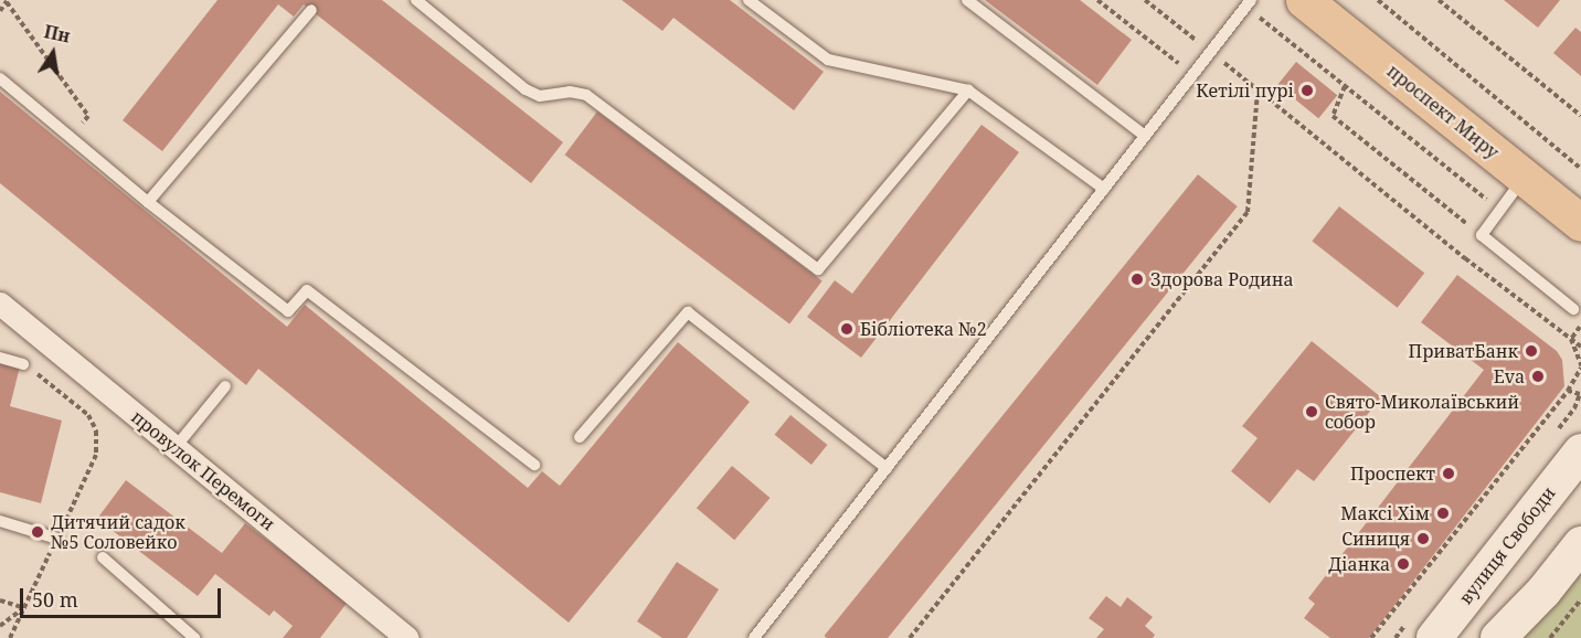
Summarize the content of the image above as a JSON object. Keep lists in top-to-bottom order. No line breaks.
{"streets":{"main road":["проспект Миру","вулиця Свободи"],"street":["провулок Перемоги"]},"places":["Кетілі пурі","Здорова Родина","Бібліотека №2","ПриватБанк","Eva","Свято-Миколаївський собор","Проспект","Максі Хім","Дитячий садок №5 Соловейко","Синиця","Діанка"],"scale_bar":"50 m","north":"top"}
